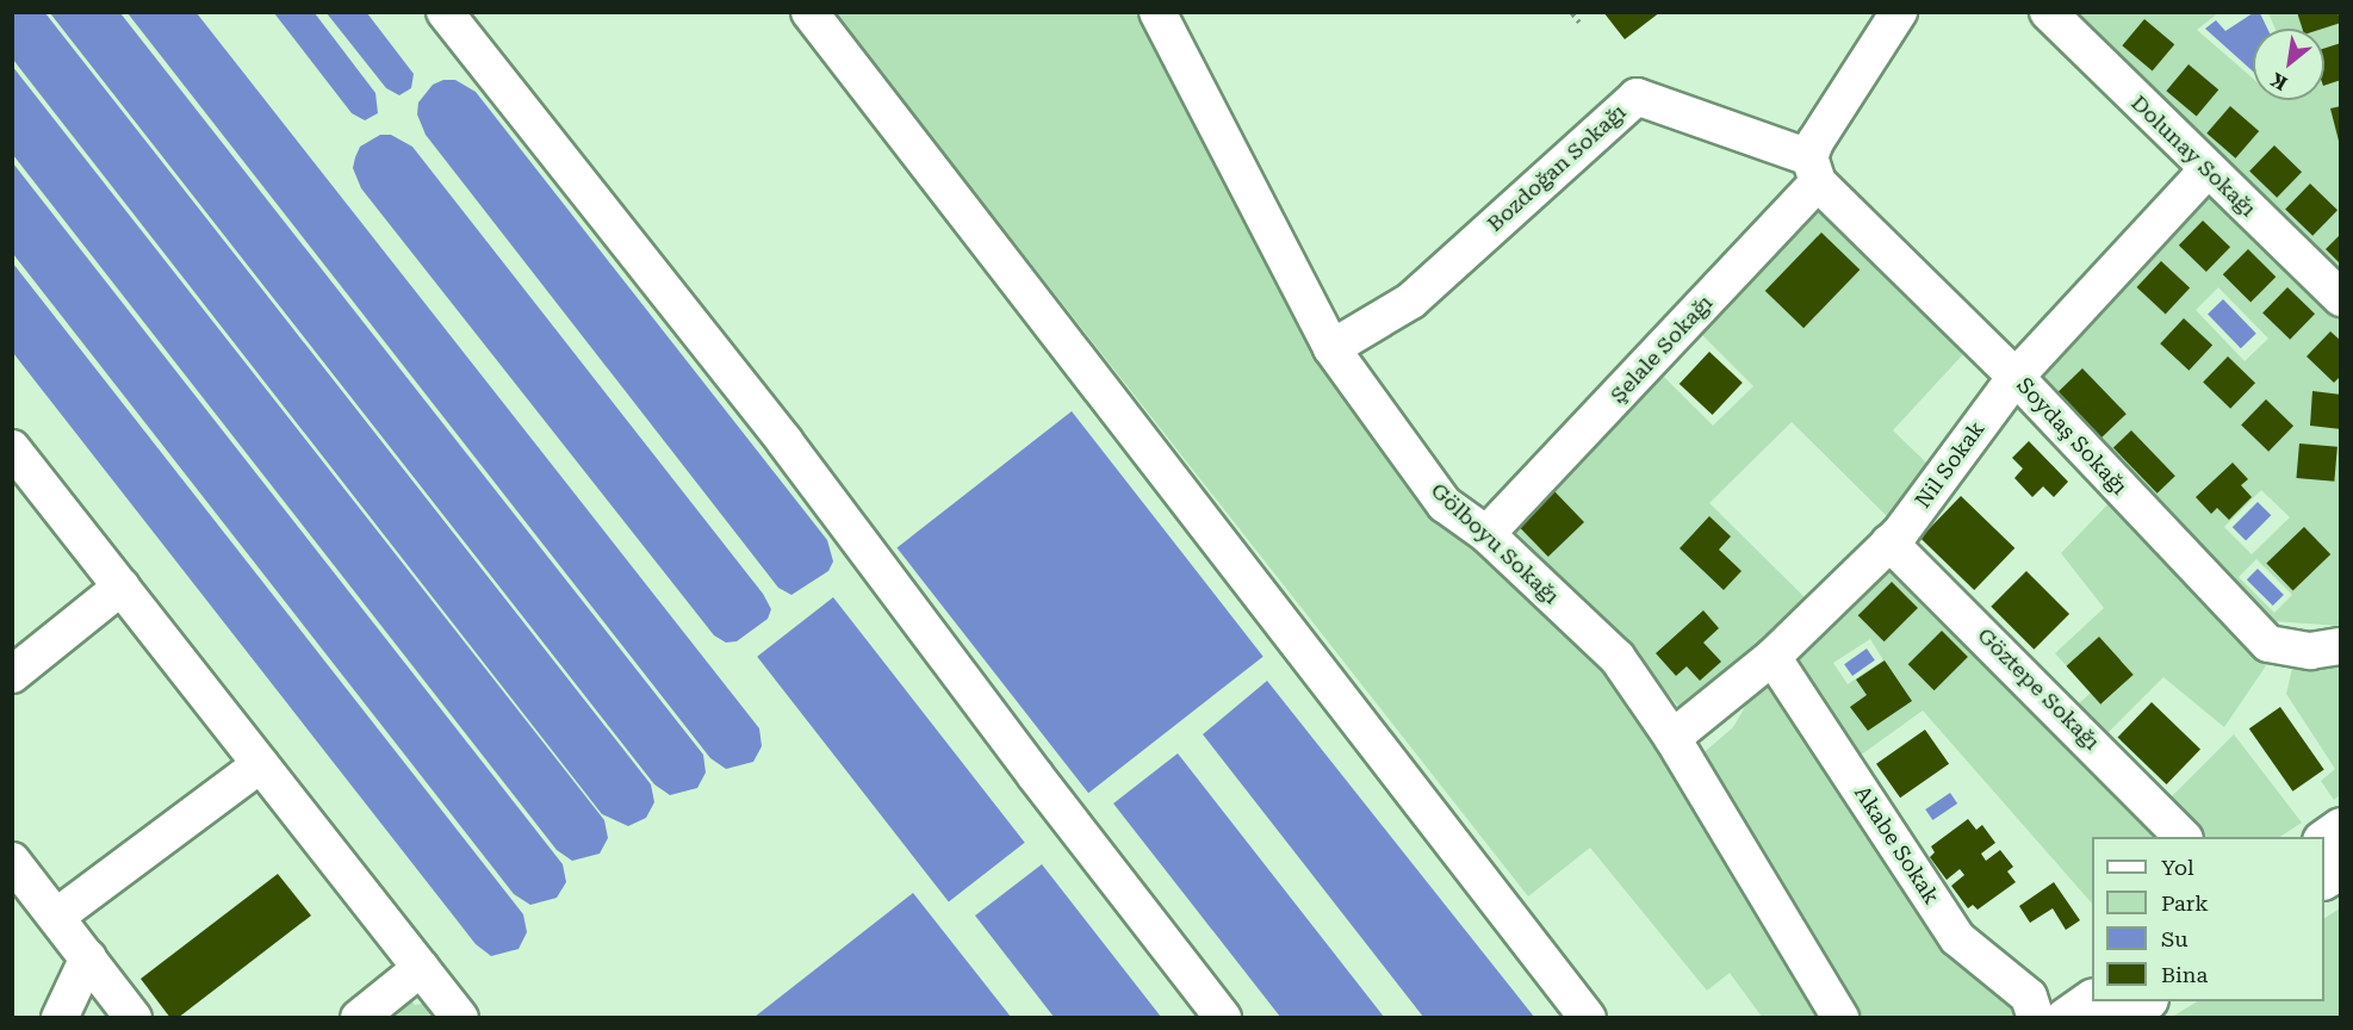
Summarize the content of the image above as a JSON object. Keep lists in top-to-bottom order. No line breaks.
{"streets":{"street":["Dolunay Sokağı","Bozdoğan Sokağı","Şelale Sokağı","Soydaş Sokağı","Nil Sokak","Gölboyu Sokağı","Göztepe Sokağı","Akabe Sokak"]},"crossings":[["Dolunay Sokağı","Nil Sokak"],["Bozdoğan Sokağı","Şelale Sokağı"],["Bozdoğan Sokağı","Soydaş Sokağı"],["Bozdoğan Sokağı","Gölboyu Sokağı"],["Şelale Sokağı","Soydaş Sokağı"],["Şelale Sokağı","Gölboyu Sokağı"],["Soydaş Sokağı","Nil Sokak"],["Nil Sokak","Gölboyu Sokağı"],["Nil Sokak","Göztepe Sokağı"],["Nil Sokak","Akabe Sokak"]],"legend":["Yol","Park","Su","Bina"],"north":"bottom left"}
